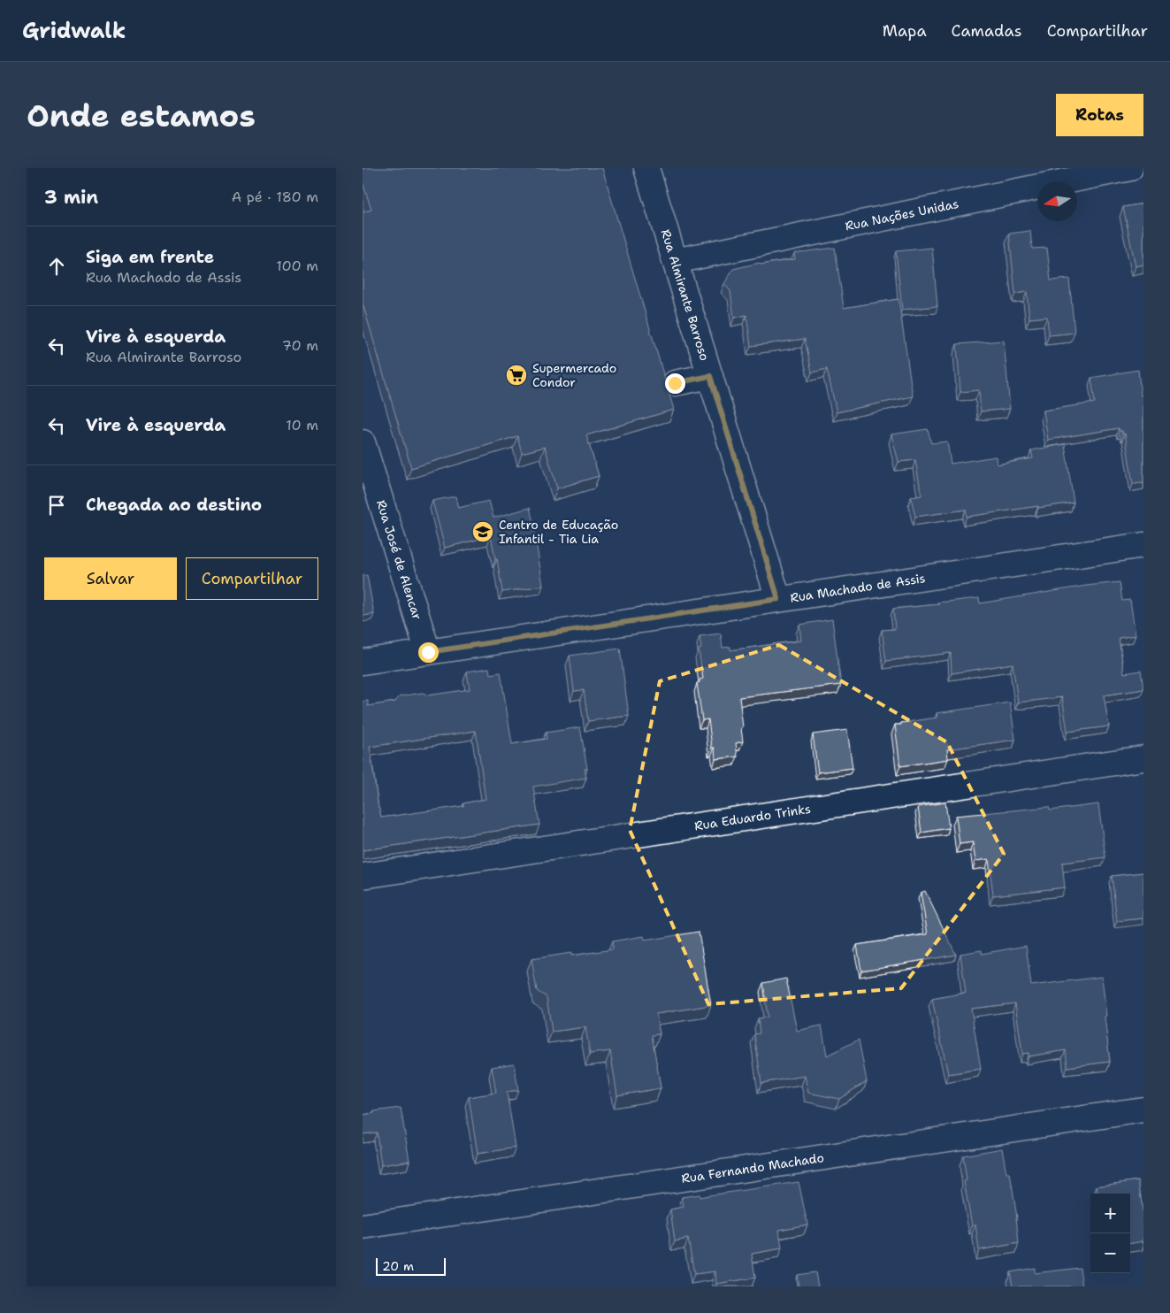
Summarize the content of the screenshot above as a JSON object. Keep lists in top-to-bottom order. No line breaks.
{"streets":{"street":["Rua Nações Unidas","Rua Almirante Barroso","Rua José de Alencar","Rua Machado de Assis","Rua Eduardo Trinks","Rua Fernando Machado"]},"crossings":[["Rua Nações Unidas","Rua Almirante Barroso"],["Rua Almirante Barroso","Rua Machado de Assis"],["Rua José de Alencar","Rua Machado de Assis"]],"places":{"supermarket":["Supermercado Condor"],"school or university":["Centro de Educação Infantil - Tia Lia"]},"scale_bar":"20 m","north":"left","page":{"header":"Gridwalk","nav":["Mapa","Camadas","Compartilhar"],"buttons":["Rotas",["Salvar","Compartilhar"]],"title":"Onde estamos","heading":["3 min","A pé · 180 m"],"list":[["Siga em frente","Rua Machado de Assis","100 m"],["Vire à esquerda","Rua Almirante Barroso","70 m"],["Vire à esquerda","10 m"],"Chegada ao destino"],"map_buttons":["+","−"],"scale":"20 m"}}
